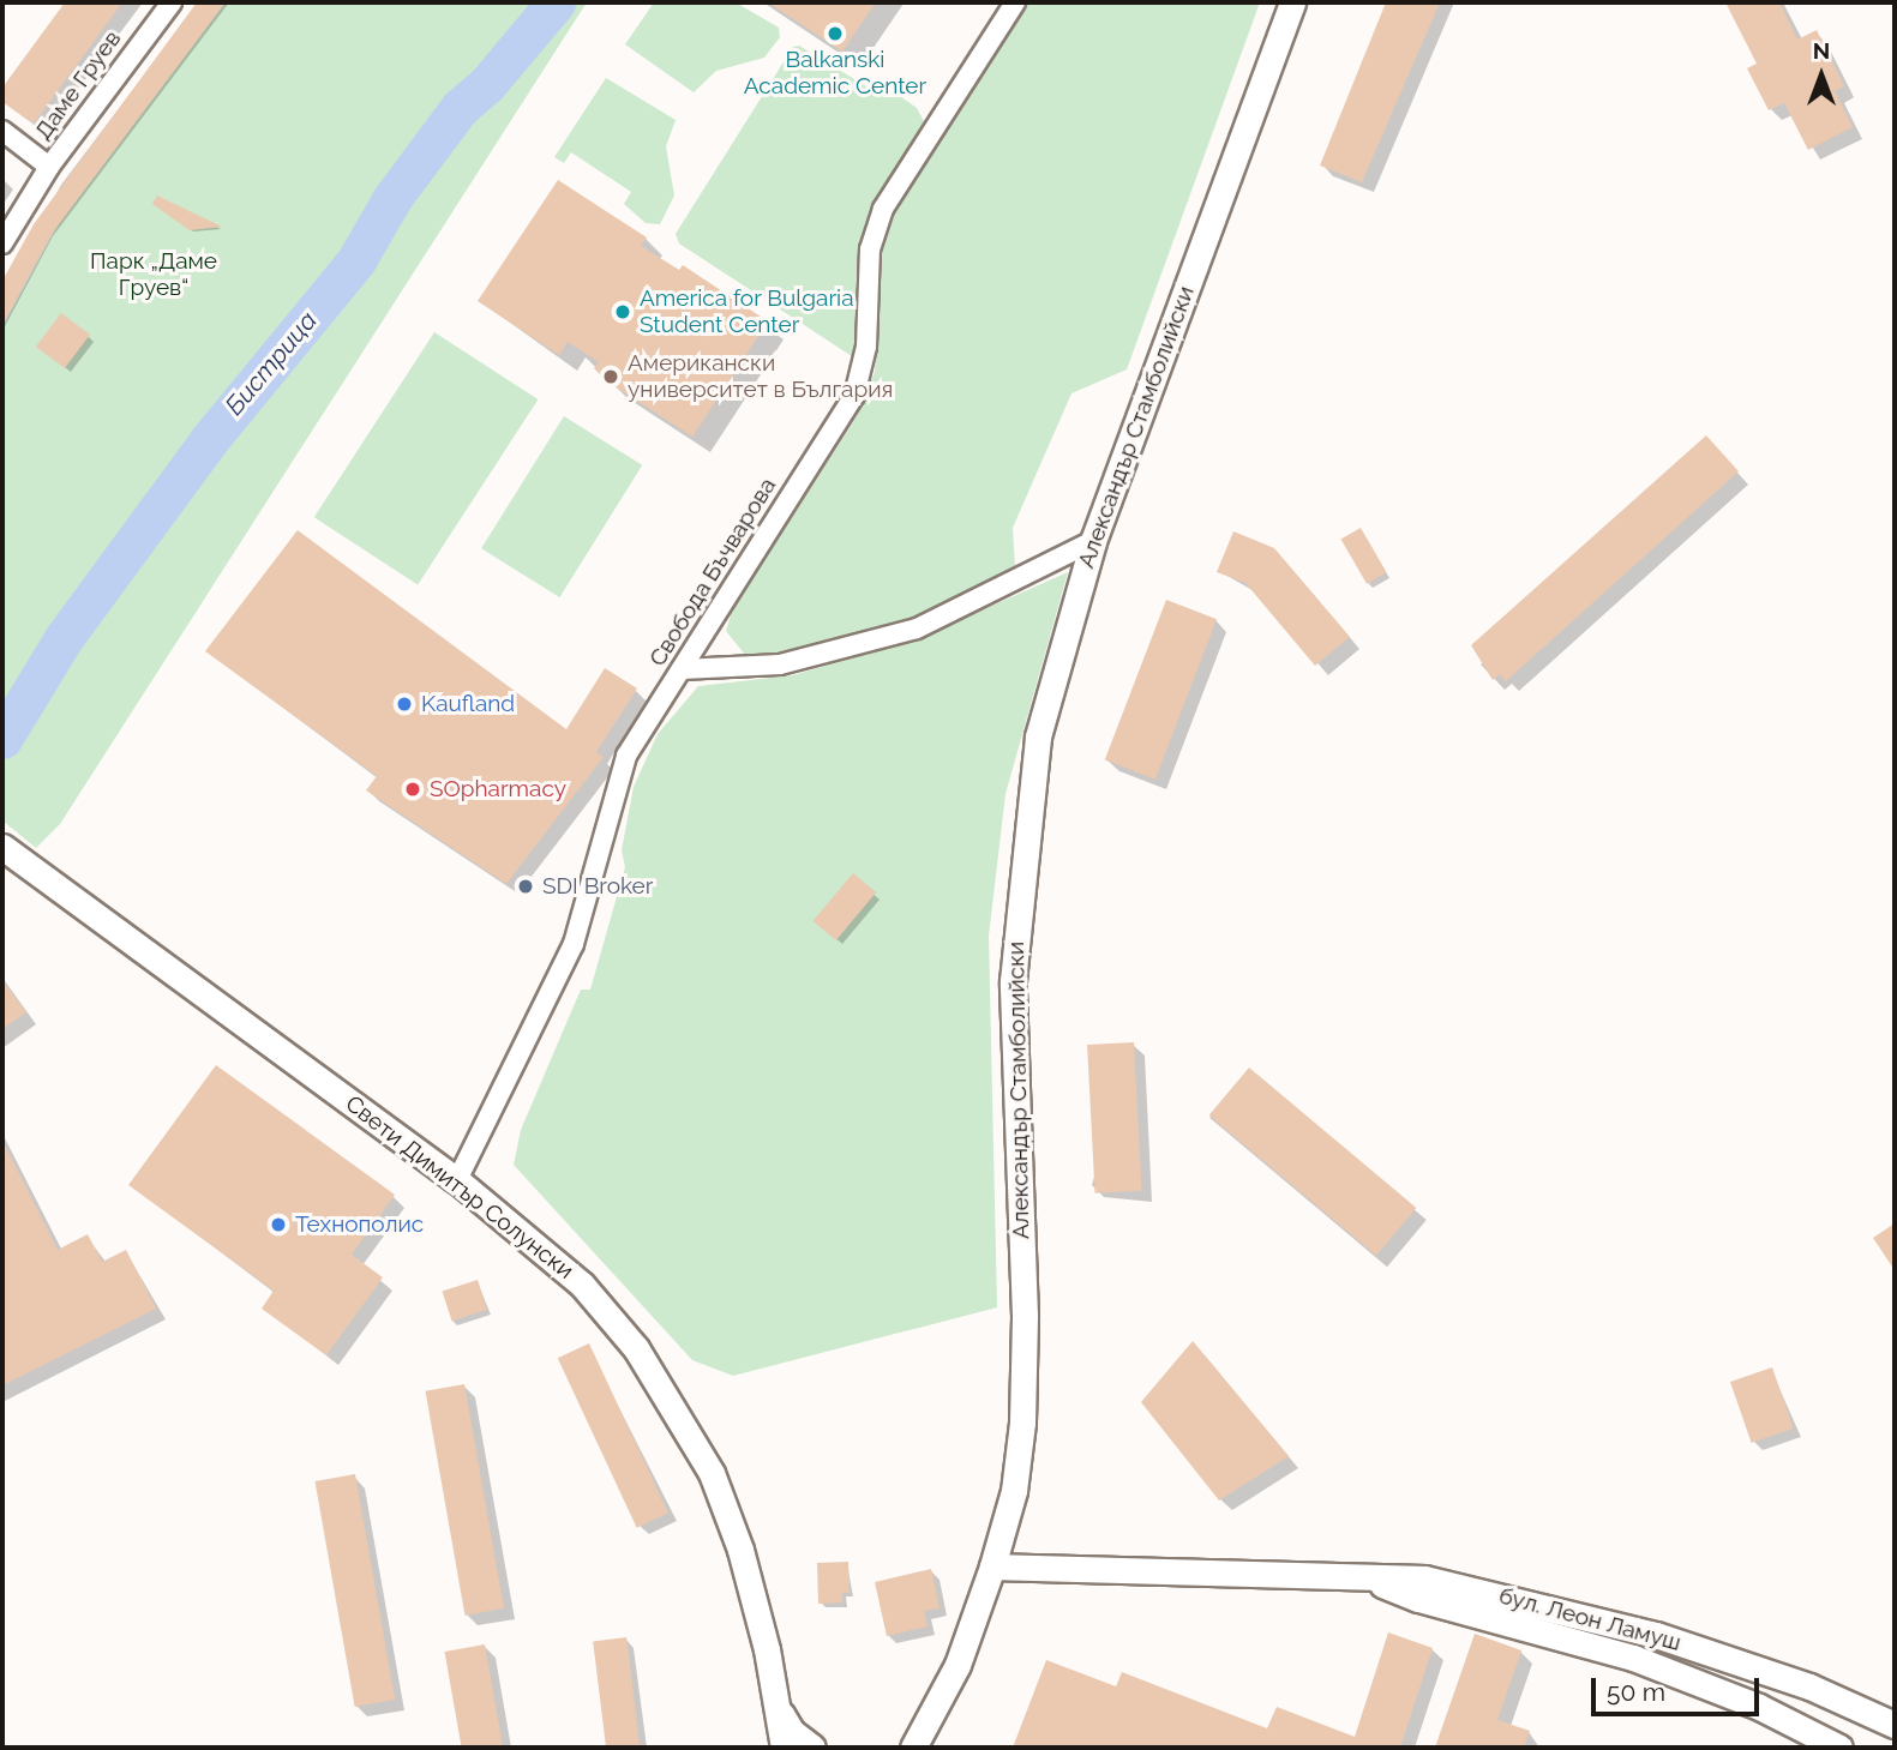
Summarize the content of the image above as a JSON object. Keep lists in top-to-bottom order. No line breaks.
{"streets":{"street":["Даме Груев","Александър Стамболийски","Свобода Бъчварова","Свети Димитър Солунски","бул. Леон Ламуш"]},"crossings":[["Александър Стамболийски","бул. Леон Ламуш"],["Свобода Бъчварова","Свети Димитър Солунски"]],"water":["Бистрица"],"parks":["Парк „Даме Груев“"],"places":["Balkanski Academic Center","America for Bulgaria Student Center","Американски университет в България","Kaufland","SOpharmacy","SDI Broker","Технополис"],"scale_bar":"50 m","north":"top"}
